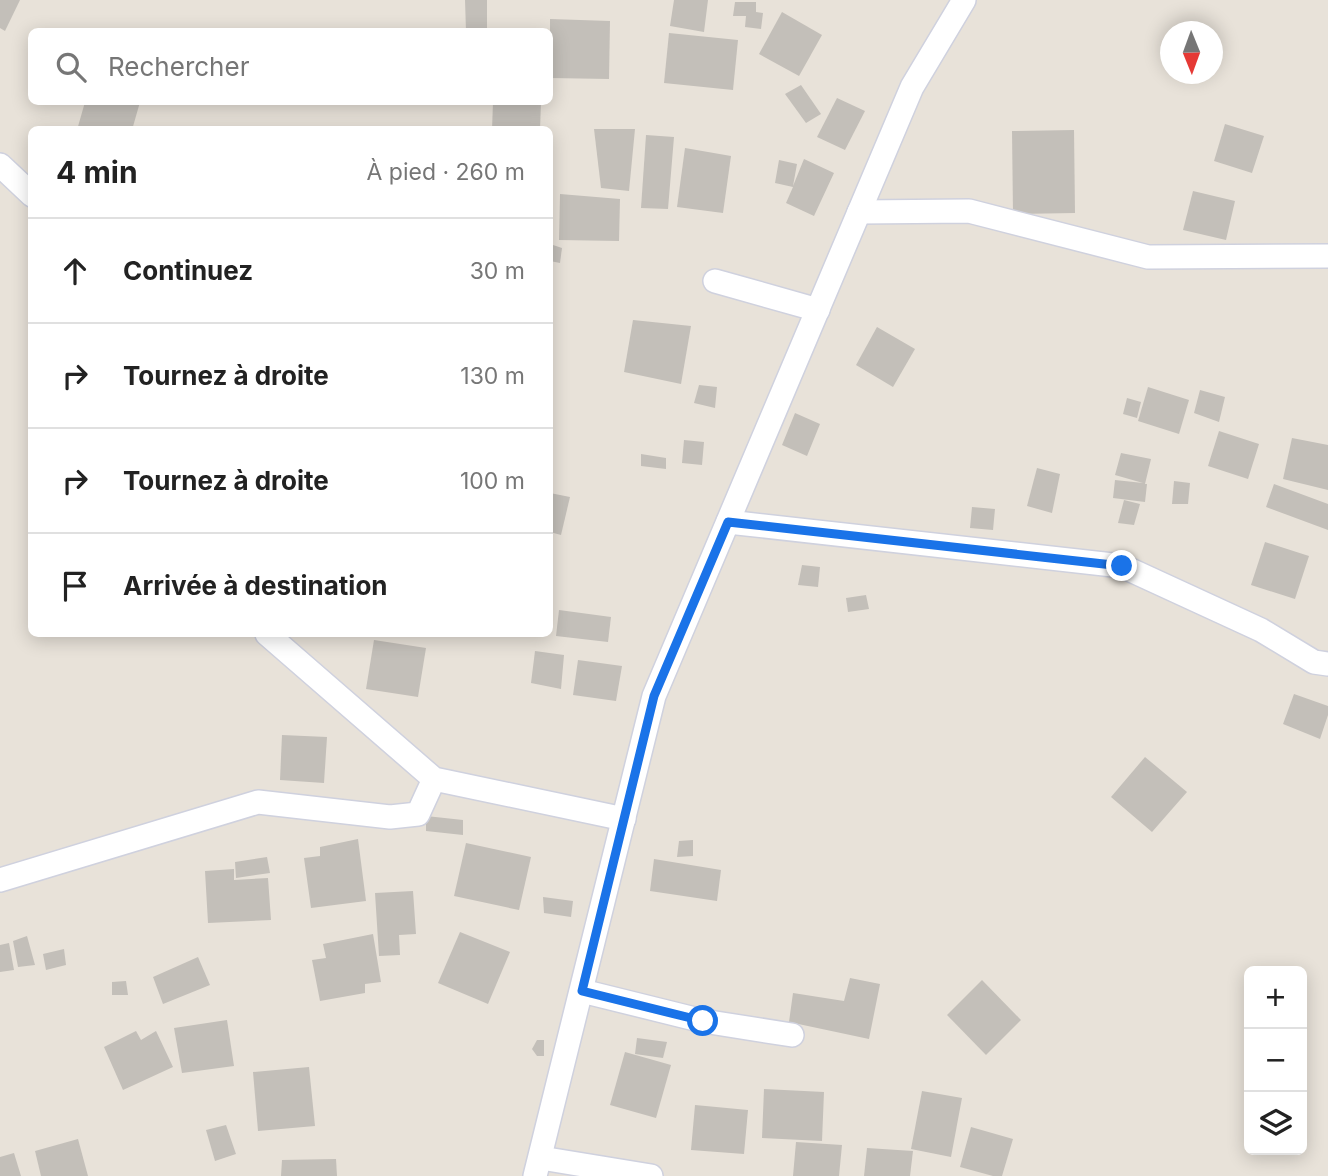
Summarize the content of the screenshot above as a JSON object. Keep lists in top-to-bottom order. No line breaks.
{"north":"bottom","page":{"search":"Rechercher","heading":["4 min","À pied · 260 m"],"list":[["Continuez","30 m"],["Tournez à droite","130 m"],["Tournez à droite","100 m"],"Arrivée à destination"],"map_buttons":["+","−"]}}
